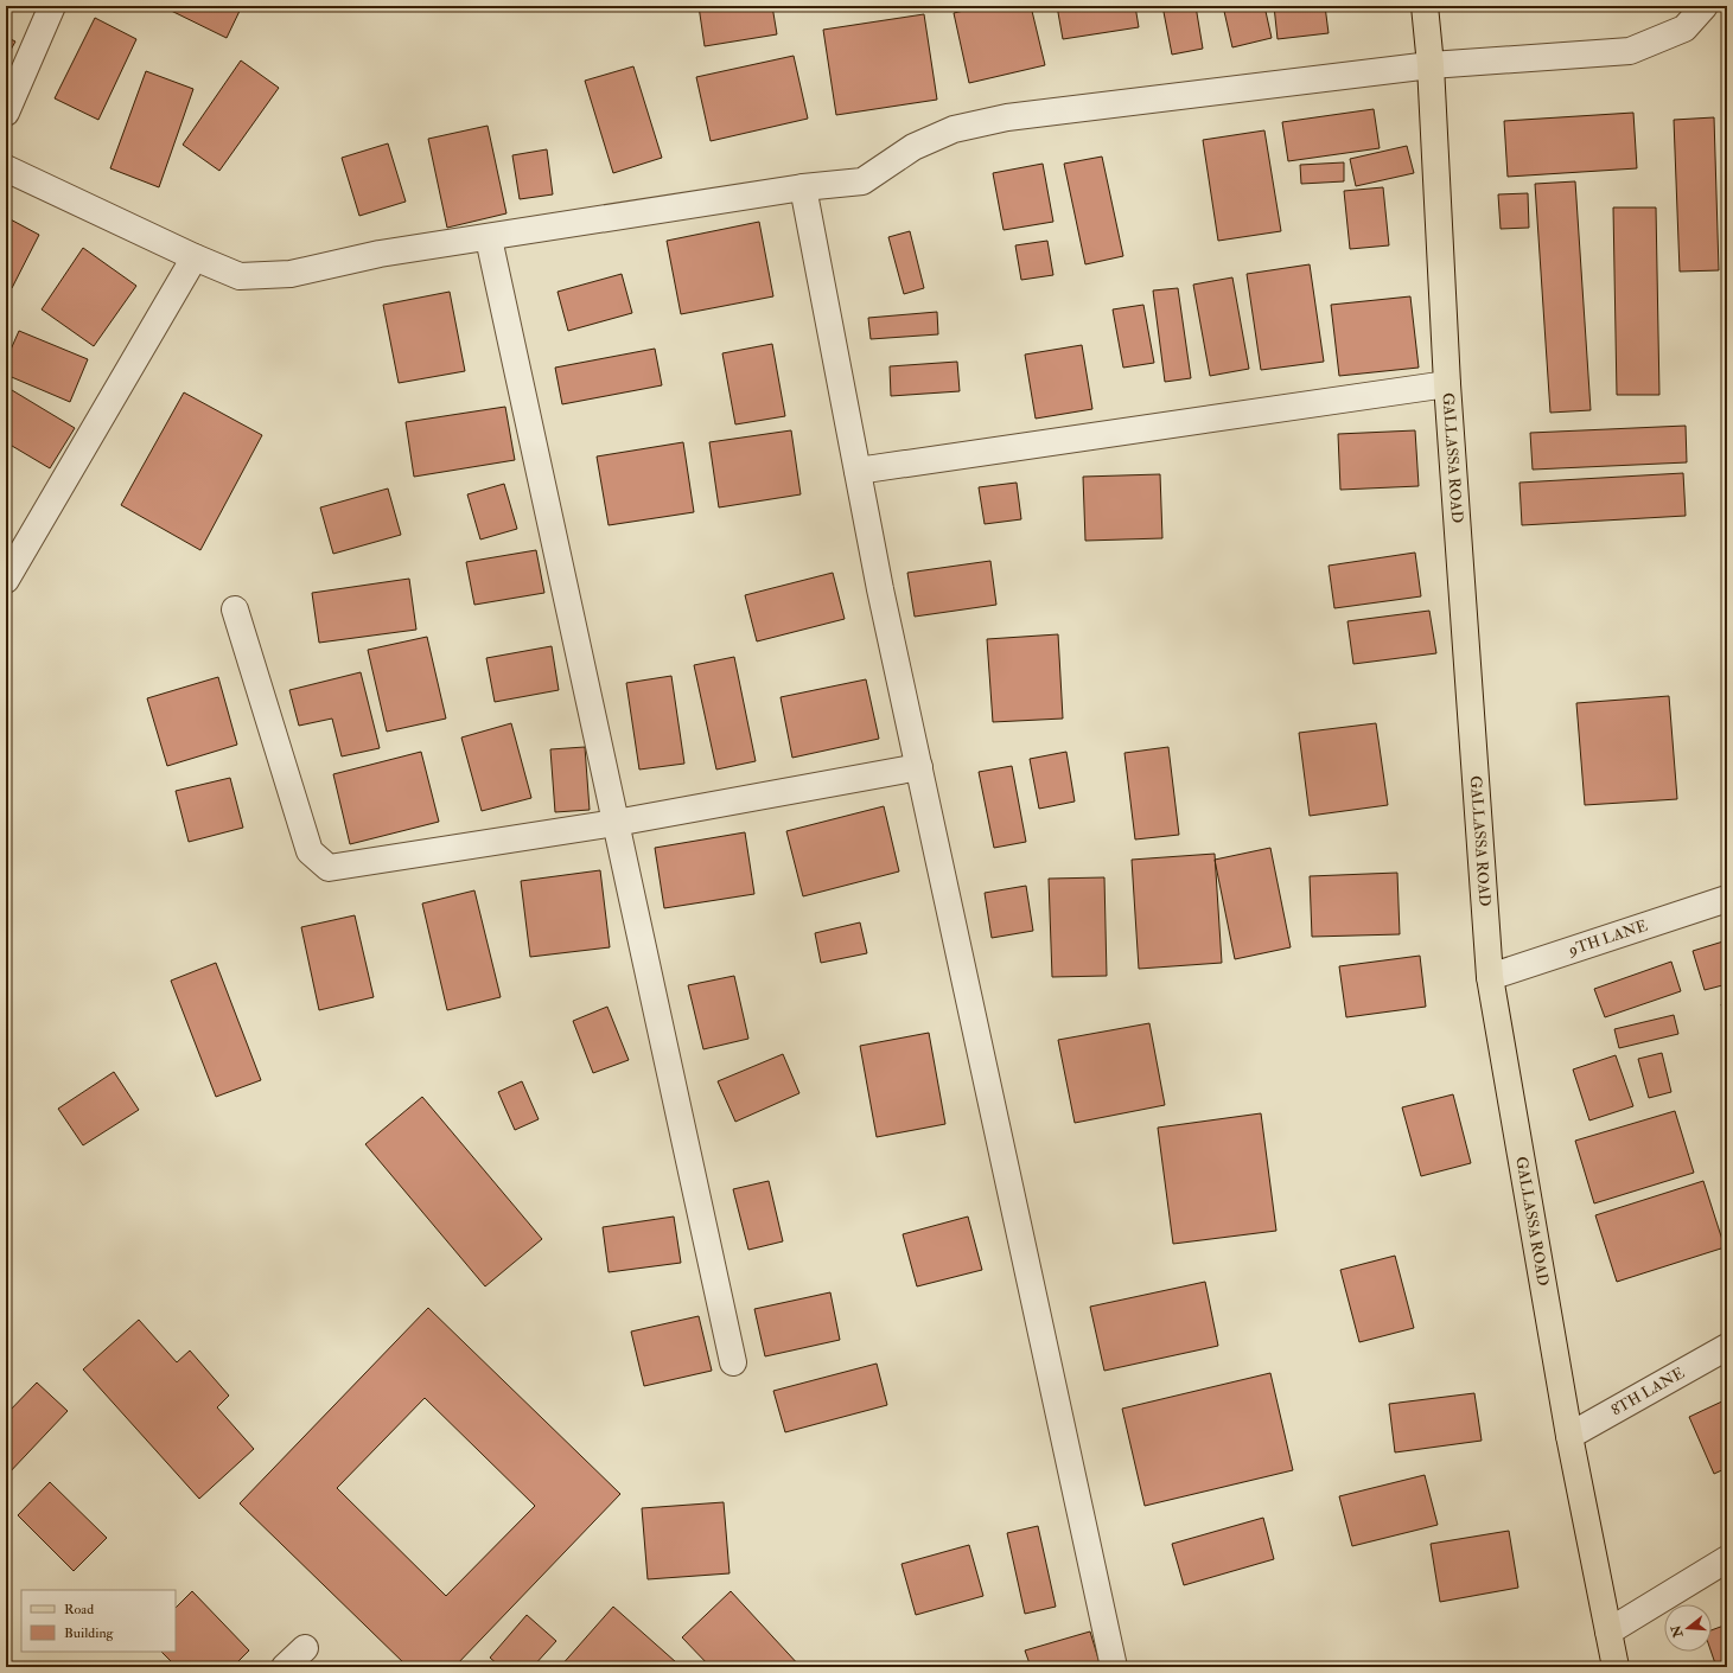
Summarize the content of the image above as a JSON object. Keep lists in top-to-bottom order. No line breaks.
{"streets":{"main road":["GALLASSA ROAD"],"street":["9TH LANE","8TH LANE"]},"crossings":[["GALLASSA ROAD","9TH LANE"],["GALLASSA ROAD","8TH LANE"]],"legend":["Road","Building"],"north":"left"}
